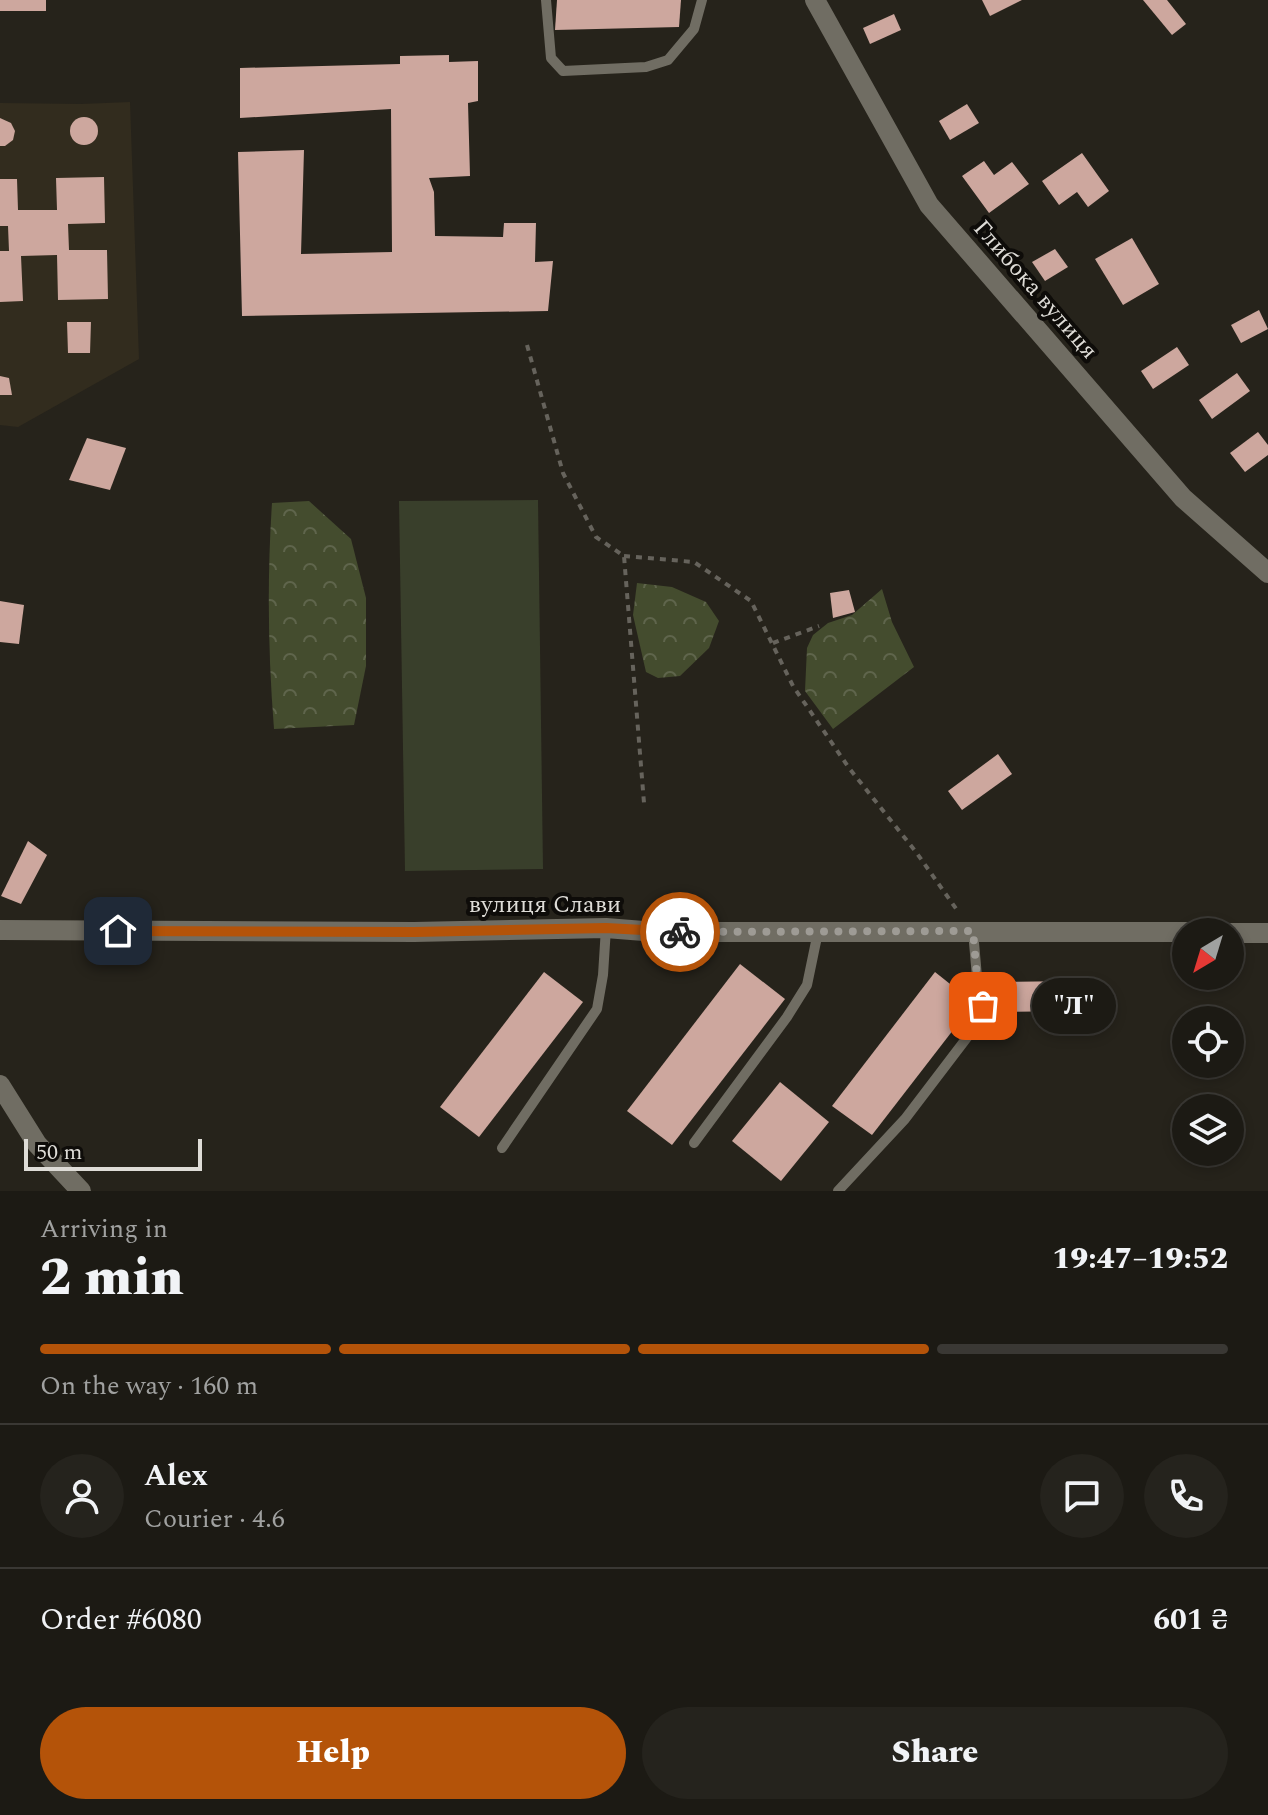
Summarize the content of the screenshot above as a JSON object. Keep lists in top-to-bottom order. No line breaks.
{"streets":{"street":["Глибока вулиця","вулиця Слави"]},"places":["\"Л\""],"scale_bar":"50 m","north":"bottom left","page":{"bubble":"\"Л\"","scale":"50 m","heading":["2 min","Arriving in","19:47–19:52"],"panel":["Alex","Courier · 4.6","Order #6080","601 ₴"],"bar":"On the way · 160 m","buttons":["Help","Share"]}}
